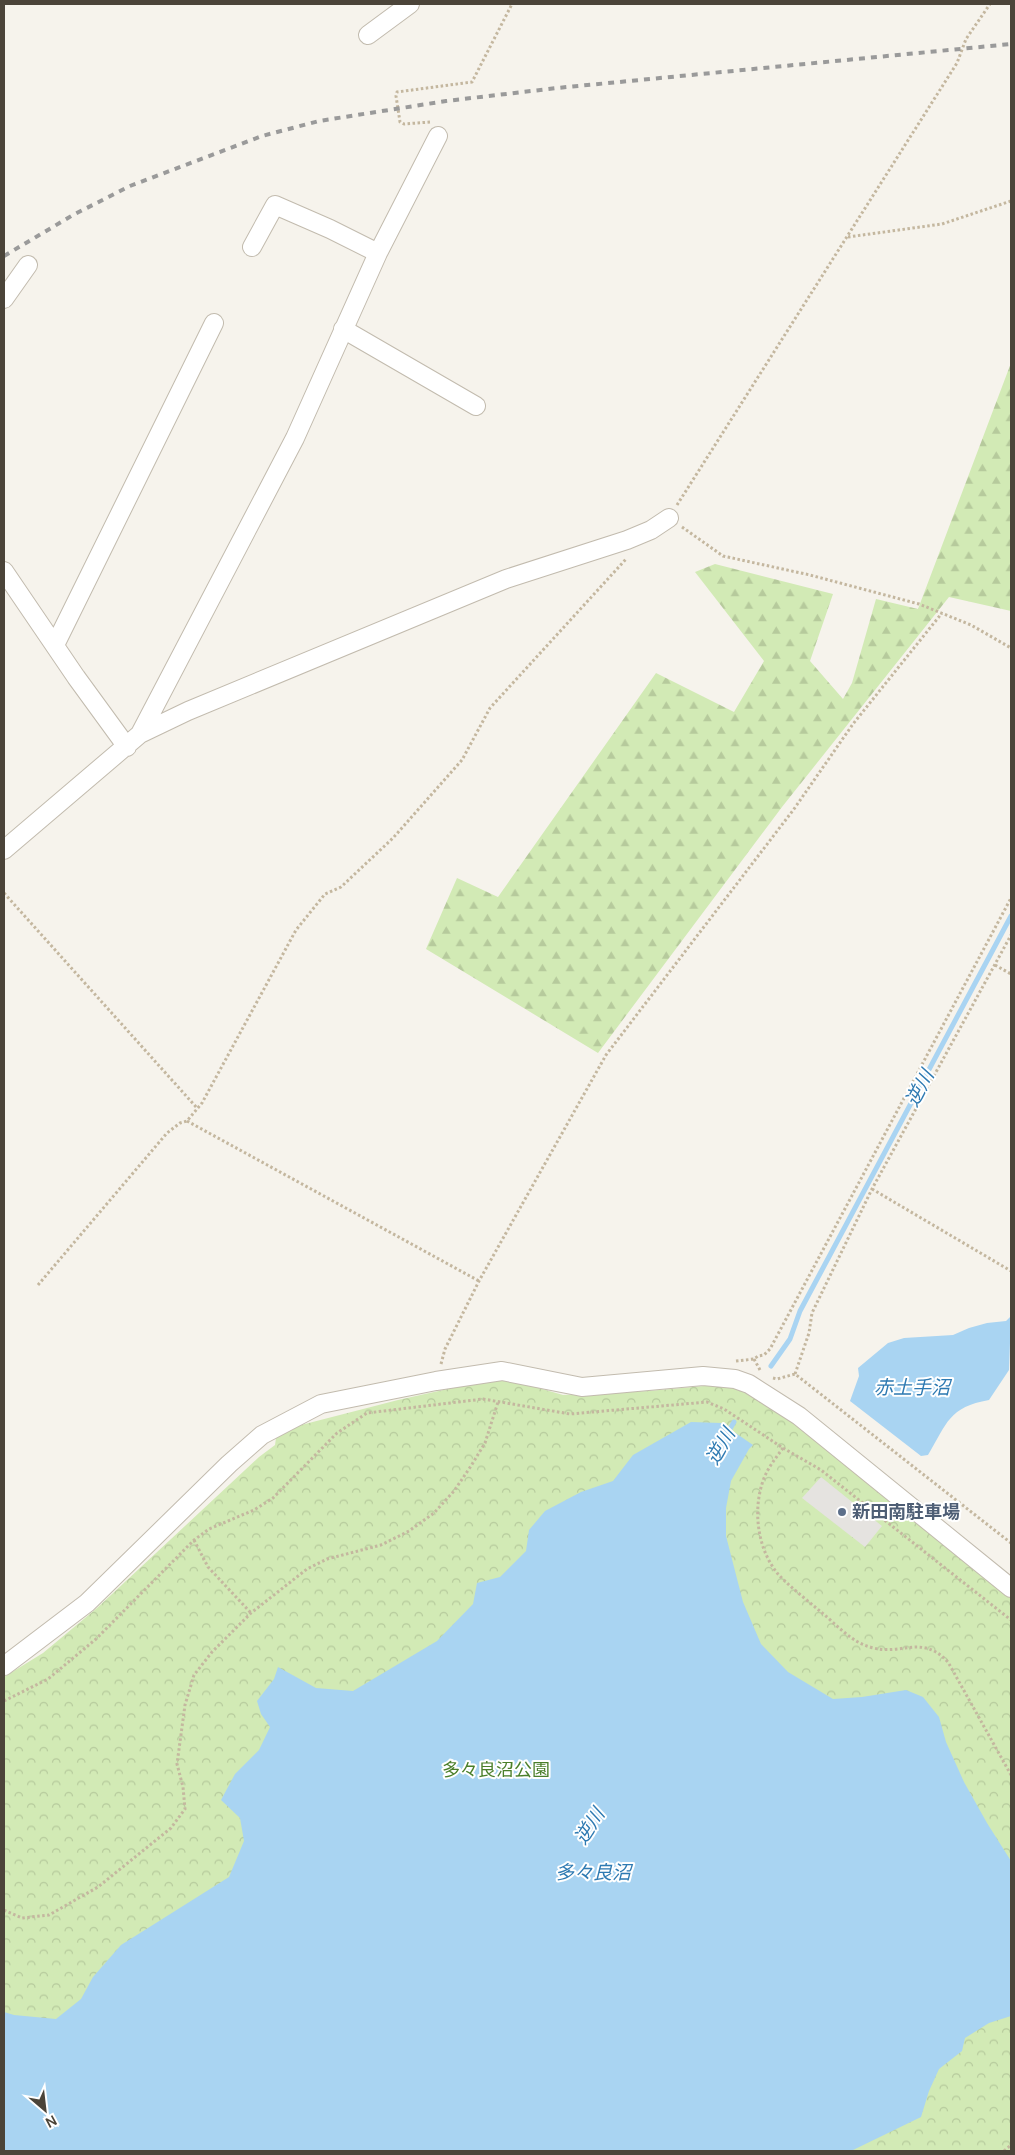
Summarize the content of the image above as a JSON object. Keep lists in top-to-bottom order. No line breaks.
{"water":["逆川","赤土手沼","多々良沼"],"parks":["多々良沼公園"],"places":["新田南駐車場"],"north":"bottom right"}
